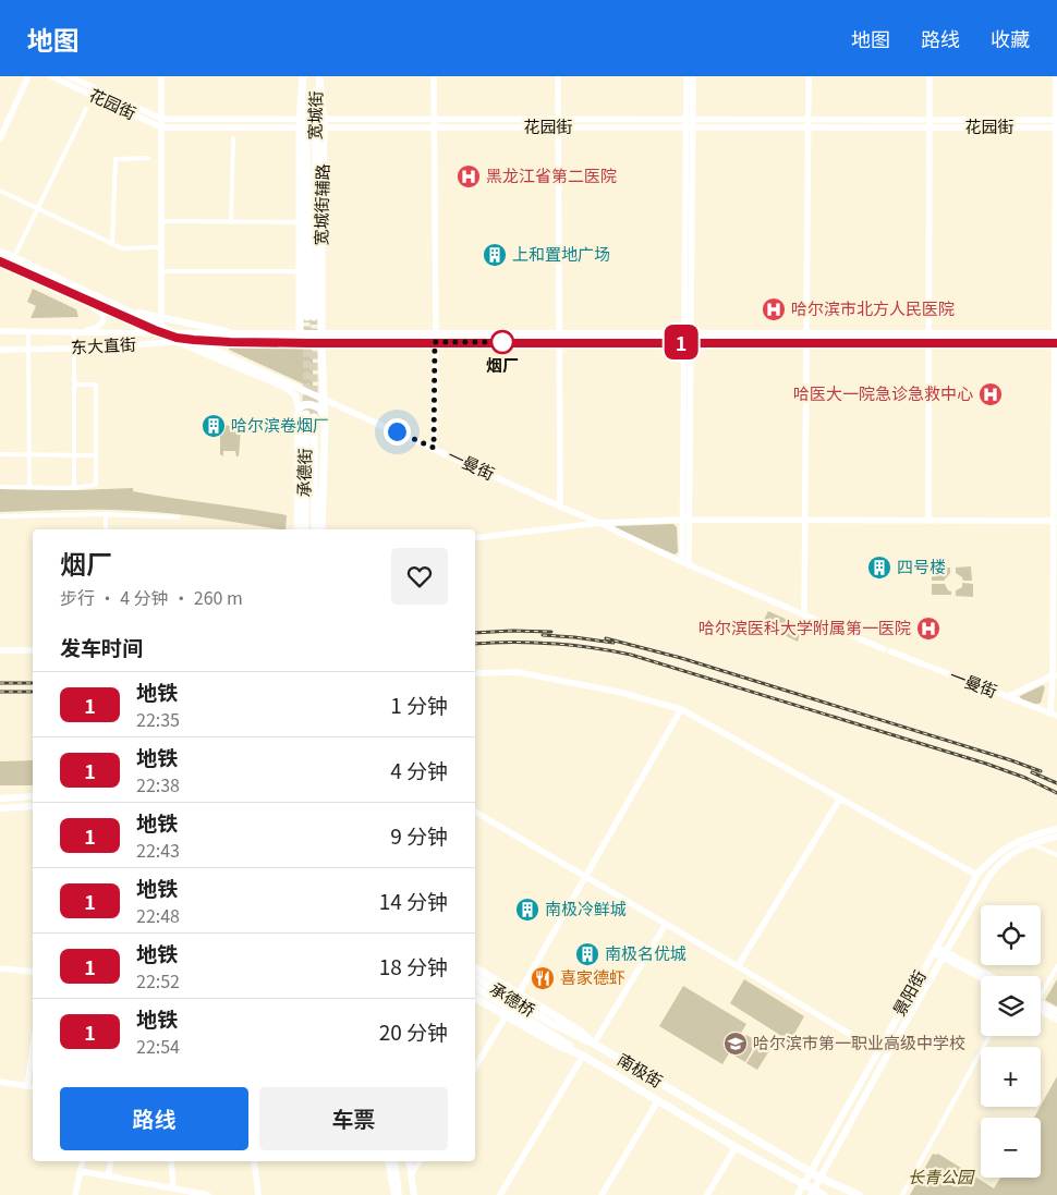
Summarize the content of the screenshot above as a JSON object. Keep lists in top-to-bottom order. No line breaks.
{"streets":{"highway":["宽城街","宽城街辅路","承德街","承德桥","南极街"],"main road":["东大直街","一曼街","景阳街"],"street":["花园街"]},"crossings":[["花园街","宽城街"],["花园街","宽城街辅路"],["宽城街","宽城街辅路"],["宽城街辅路","东大直街"],["东大直街","一曼街"],["景阳街","南极街"]],"parks":["长青公园"],"places":{"hospital":["黑龙江省第二医院","哈尔滨市北方人民医院","哈医大一院急诊急救中心","哈尔滨医科大学附属第一医院"],"building":["上和置地广场","哈尔滨卷烟厂","四号楼","南极冷鲜城","南极名优城"],"other":["烟厂"],"restaurant":["喜家德虾"],"school or university":["哈尔滨市第一职业高级中学校"]},"lines":["metro line 1"],"page":{"header":"地图","nav":["地图","路线","收藏"],"on_map":"1","heading":[["烟厂","步行 · 4 分钟 · 260 m"],"发车时间"],"list":[{"mark":"1","name":"地铁","note":"22:35","value":"1 分钟"},{"mark":"1","name":"地铁","note":"22:38","value":"4 分钟"},{"mark":"1","name":"地铁","note":"22:43","value":"9 分钟"},{"mark":"1","name":"地铁","note":"22:48","value":"14 分钟"},{"mark":"1","name":"地铁","note":"22:52","value":"18 分钟"},{"mark":"1","name":"地铁","note":"22:54","value":"20 分钟"}],"map_buttons":["+","−"],"buttons":["路线","车票"]}}
